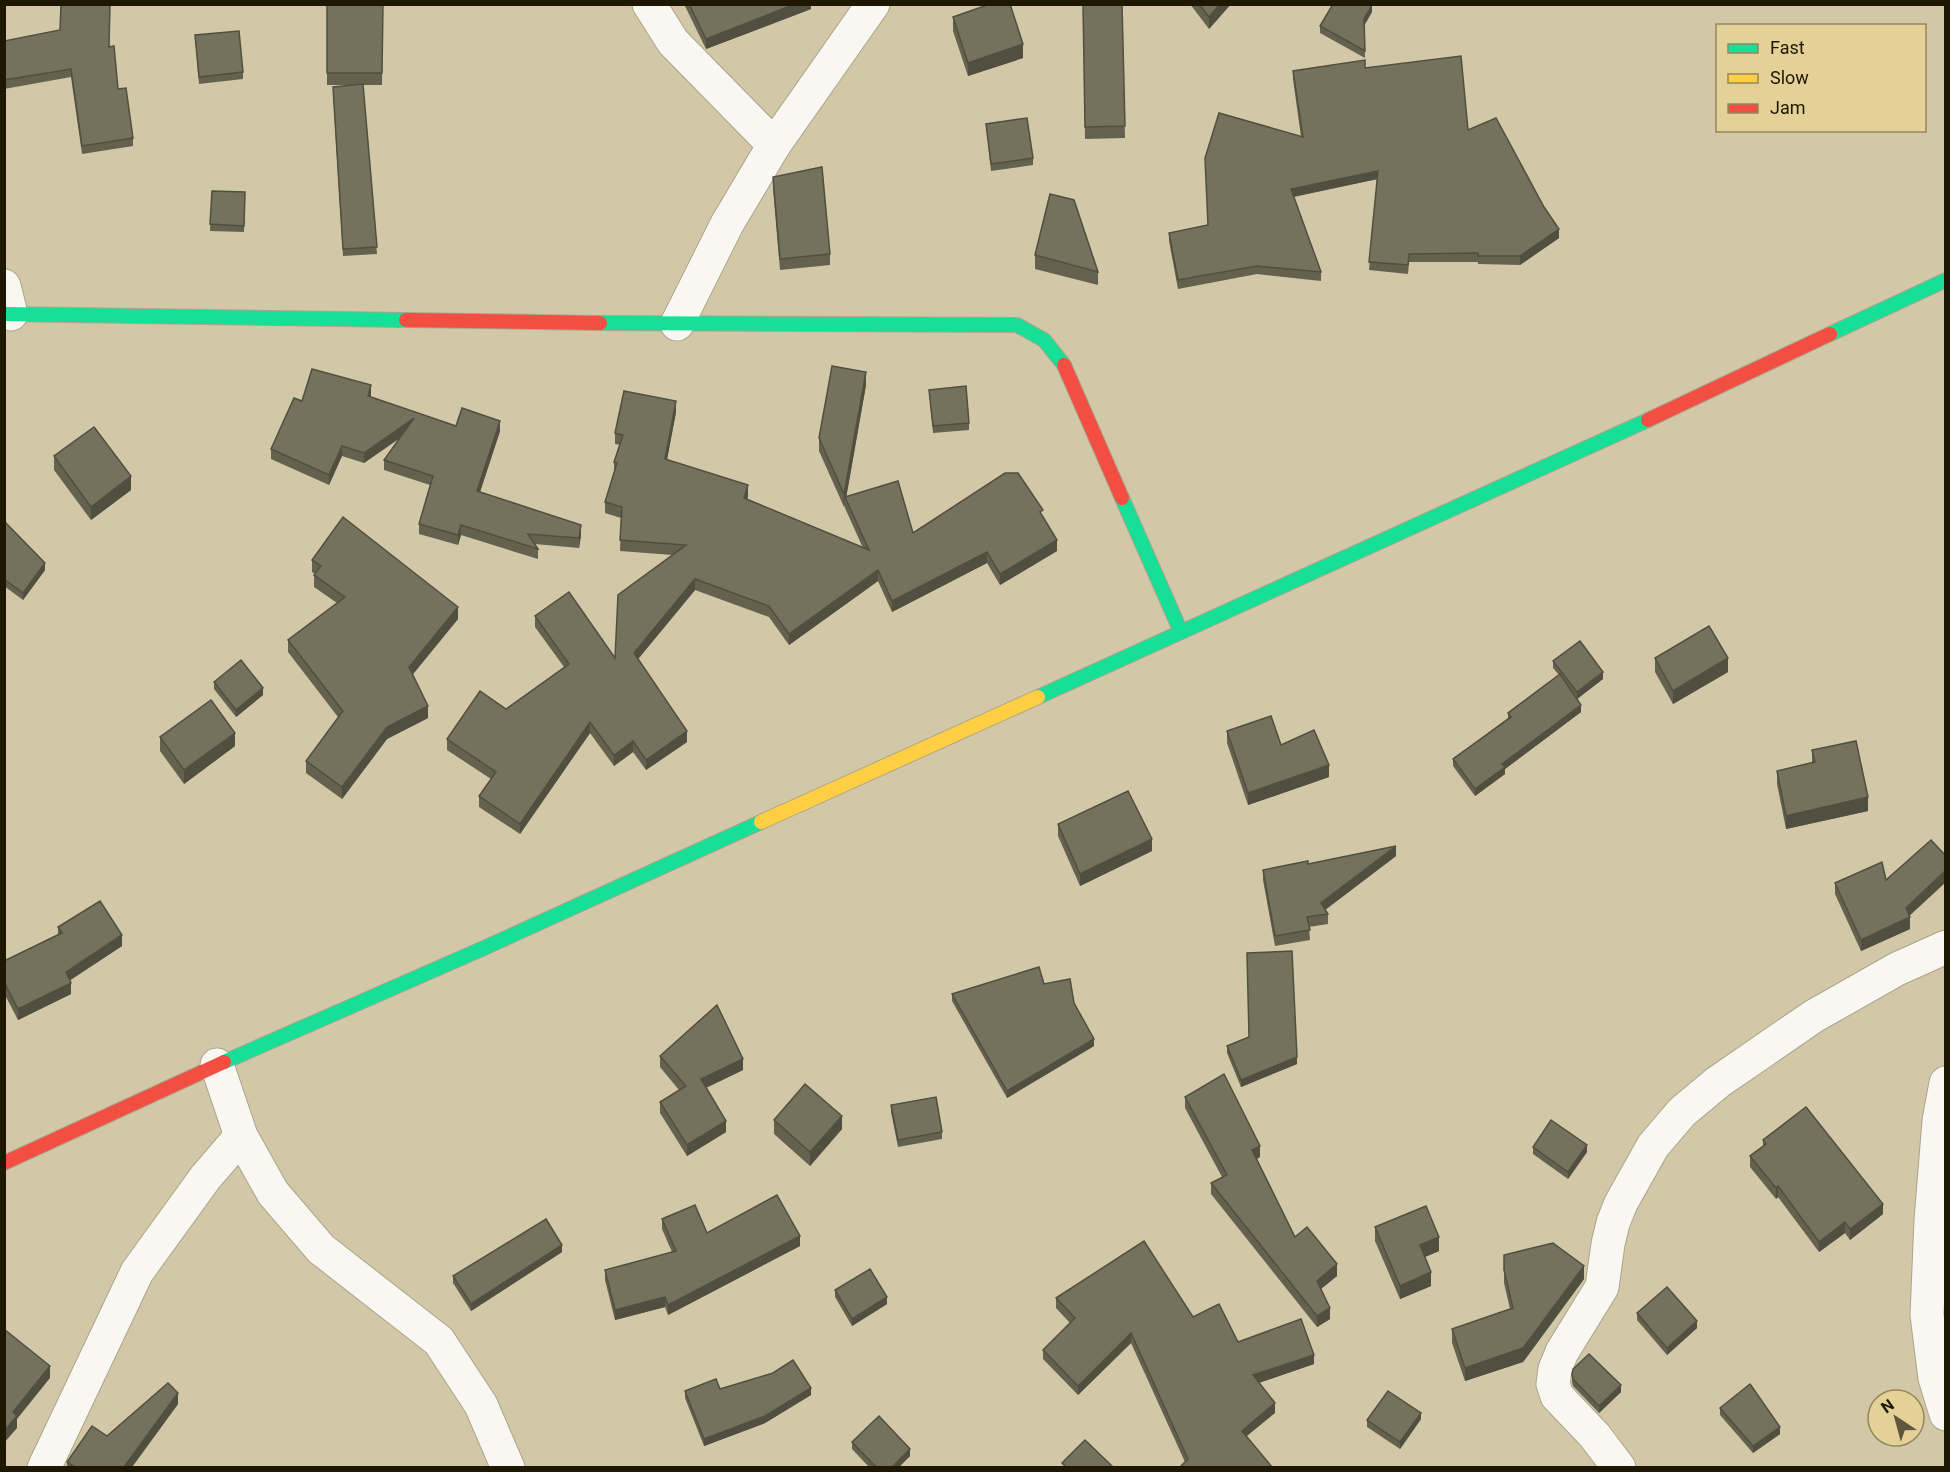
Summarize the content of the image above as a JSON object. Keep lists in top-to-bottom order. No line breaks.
{"legend":["Fast","Slow","Jam"],"north":"top left"}
